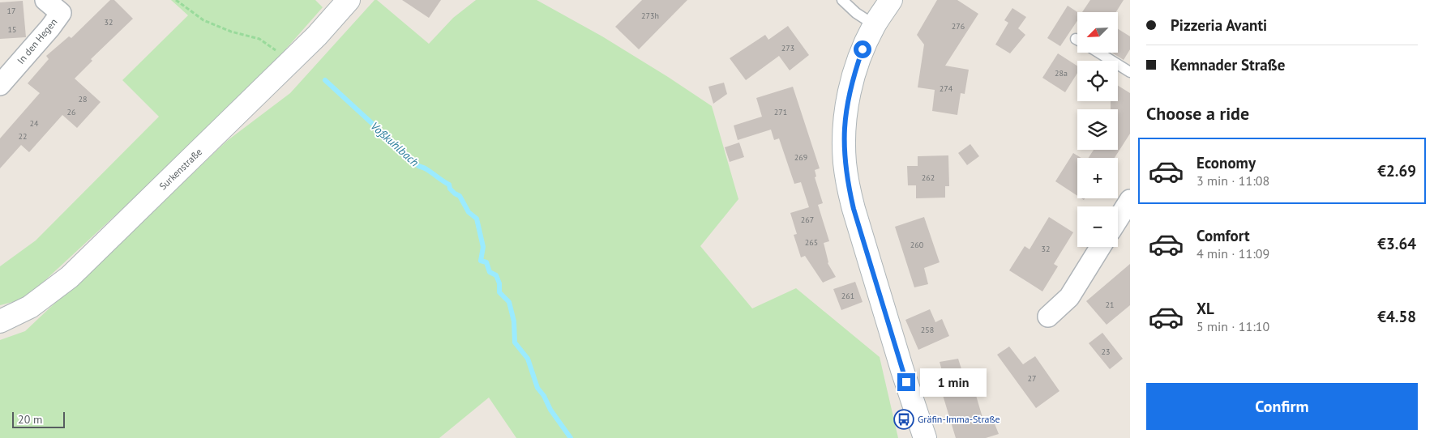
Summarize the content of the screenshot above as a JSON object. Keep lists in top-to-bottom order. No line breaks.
{"streets":{"street":["In den Hegen","Surkenstraße"]},"water":["Voßkuhlbach"],"places":{"bus stop":["Gräfin-Imma-Straße"]},"house_numbers":["17","273h","32","276","15","273","28a","274","28","26","271","24","22","269","262","267","265","260","32","261","21","258","23","27"],"scale_bar":"20 m","north":"bottom left","page":{"banner":["Pizzeria Avanti","Kemnader Straße"],"map_buttons":["+","−"],"heading":"Choose a ride","list":[{"name":"Economy","note":"3 min · 11:08","value":"€2.69"},{"name":"Comfort","note":"4 min · 11:09","value":"€3.64"},{"name":"XL","note":"5 min · 11:10","value":"€4.58"}],"bubble":"1 min","buttons":"Confirm","scale":"20 m"}}
